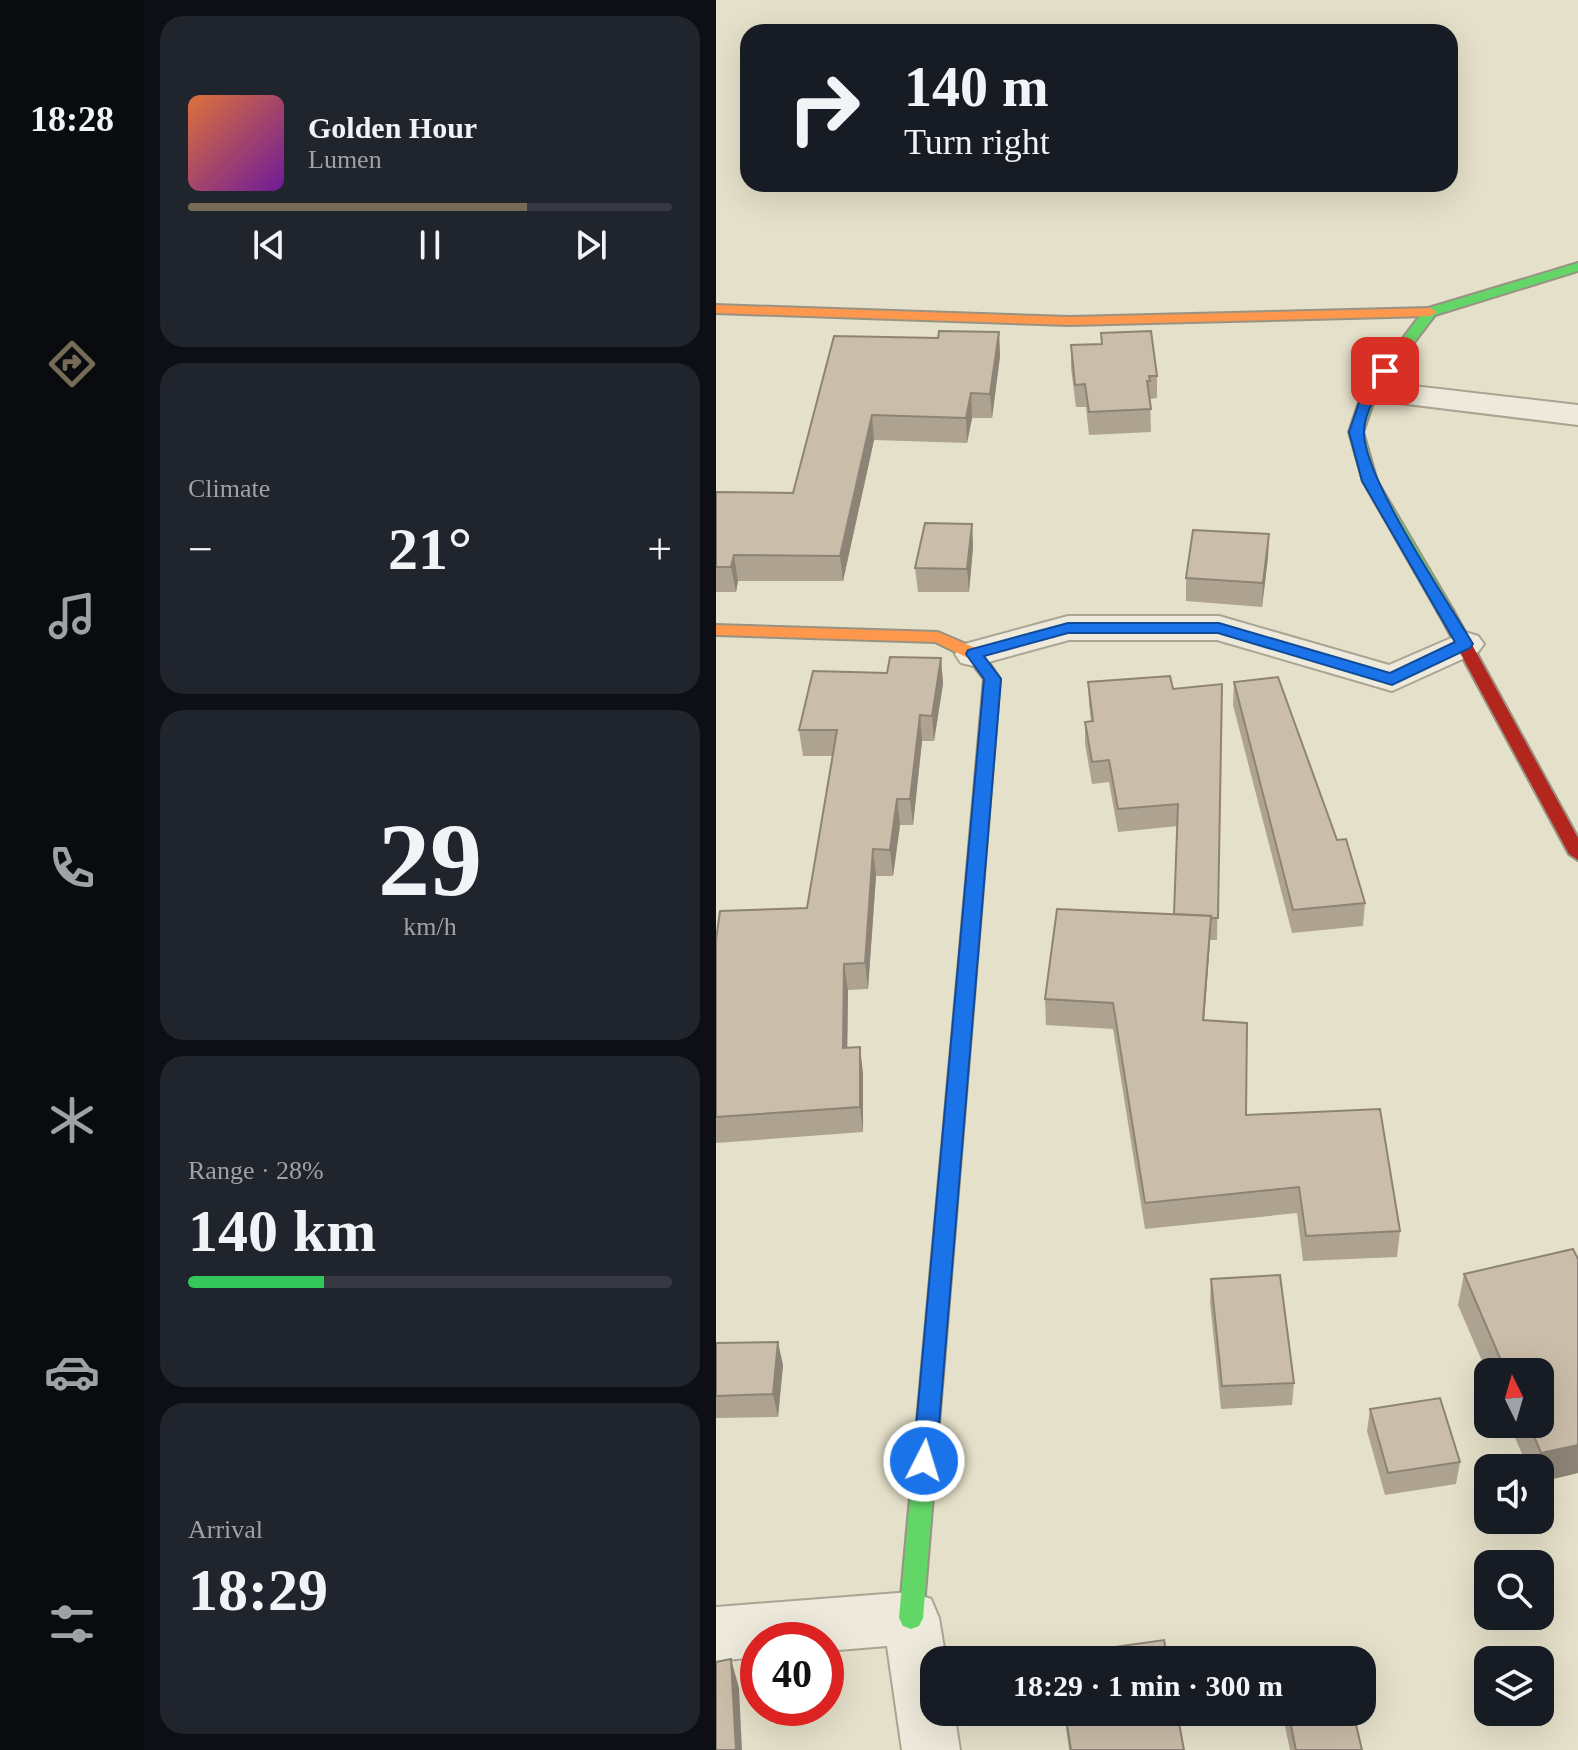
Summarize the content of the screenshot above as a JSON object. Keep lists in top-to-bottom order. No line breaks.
{"north":"top","page":{"tabs":"18:28","turn":["140 m","Turn right"],"song":["Golden Hour","Lumen"],"tile":["Climate",["29","km/h"],["Range · 28%","140 km"],["Arrival","18:29"]],"heat":["−","21°","+"],"limit":"40","trip":"18:29 · 1 min · 300 m"}}
